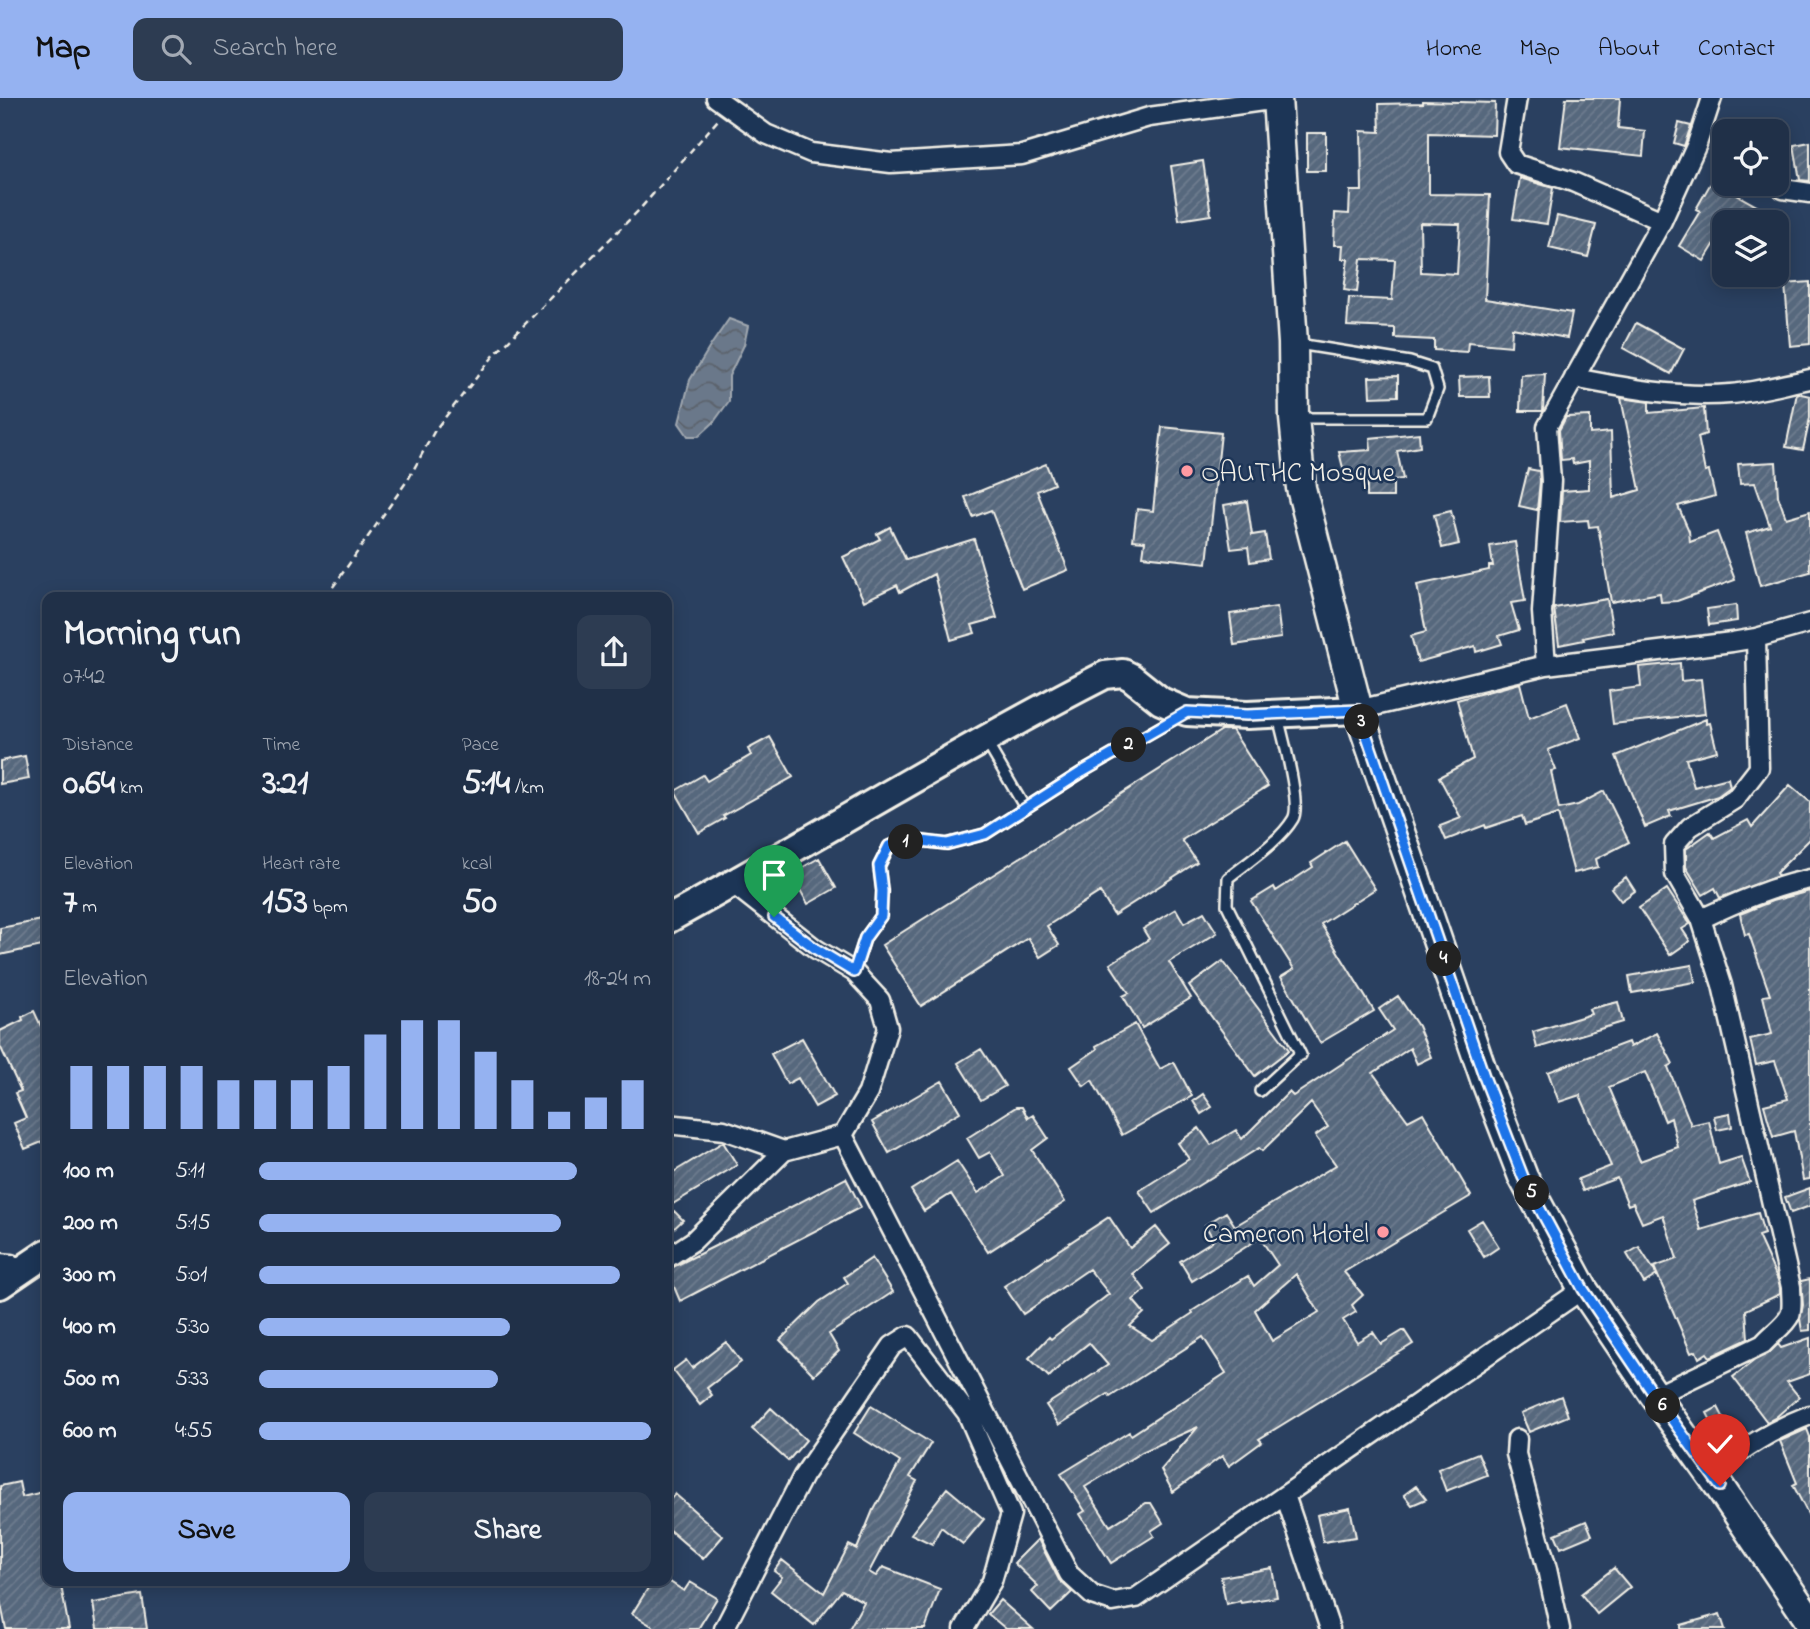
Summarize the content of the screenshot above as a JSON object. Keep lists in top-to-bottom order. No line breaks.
{"places":["OAUTHC Mosque","Cameron Hotel"],"page":{"header":"Map","search":"Search here","nav":["Home","Map","About","Contact"],"heading":["Morning run","07:42"],"pins":["3","2","1","4","5","6"],"stats":[["Distance","0.64 km"],["Time","3:21"],["Pace","5:14 /km"],["Elevation","7 m"],["Heart rate","153 bpm"],["kcal","50"]],"chart":["Elevation","18–24 m"],"list":[{"name":"100 m","note":"5:11"},{"name":"200 m","note":"5:15"},{"name":"300 m","note":"5:01"},{"name":"400 m","note":"5:30"},{"name":"500 m","note":"5:33"},{"name":"600 m","note":"4:55"}],"buttons":["Save","Share"]}}
